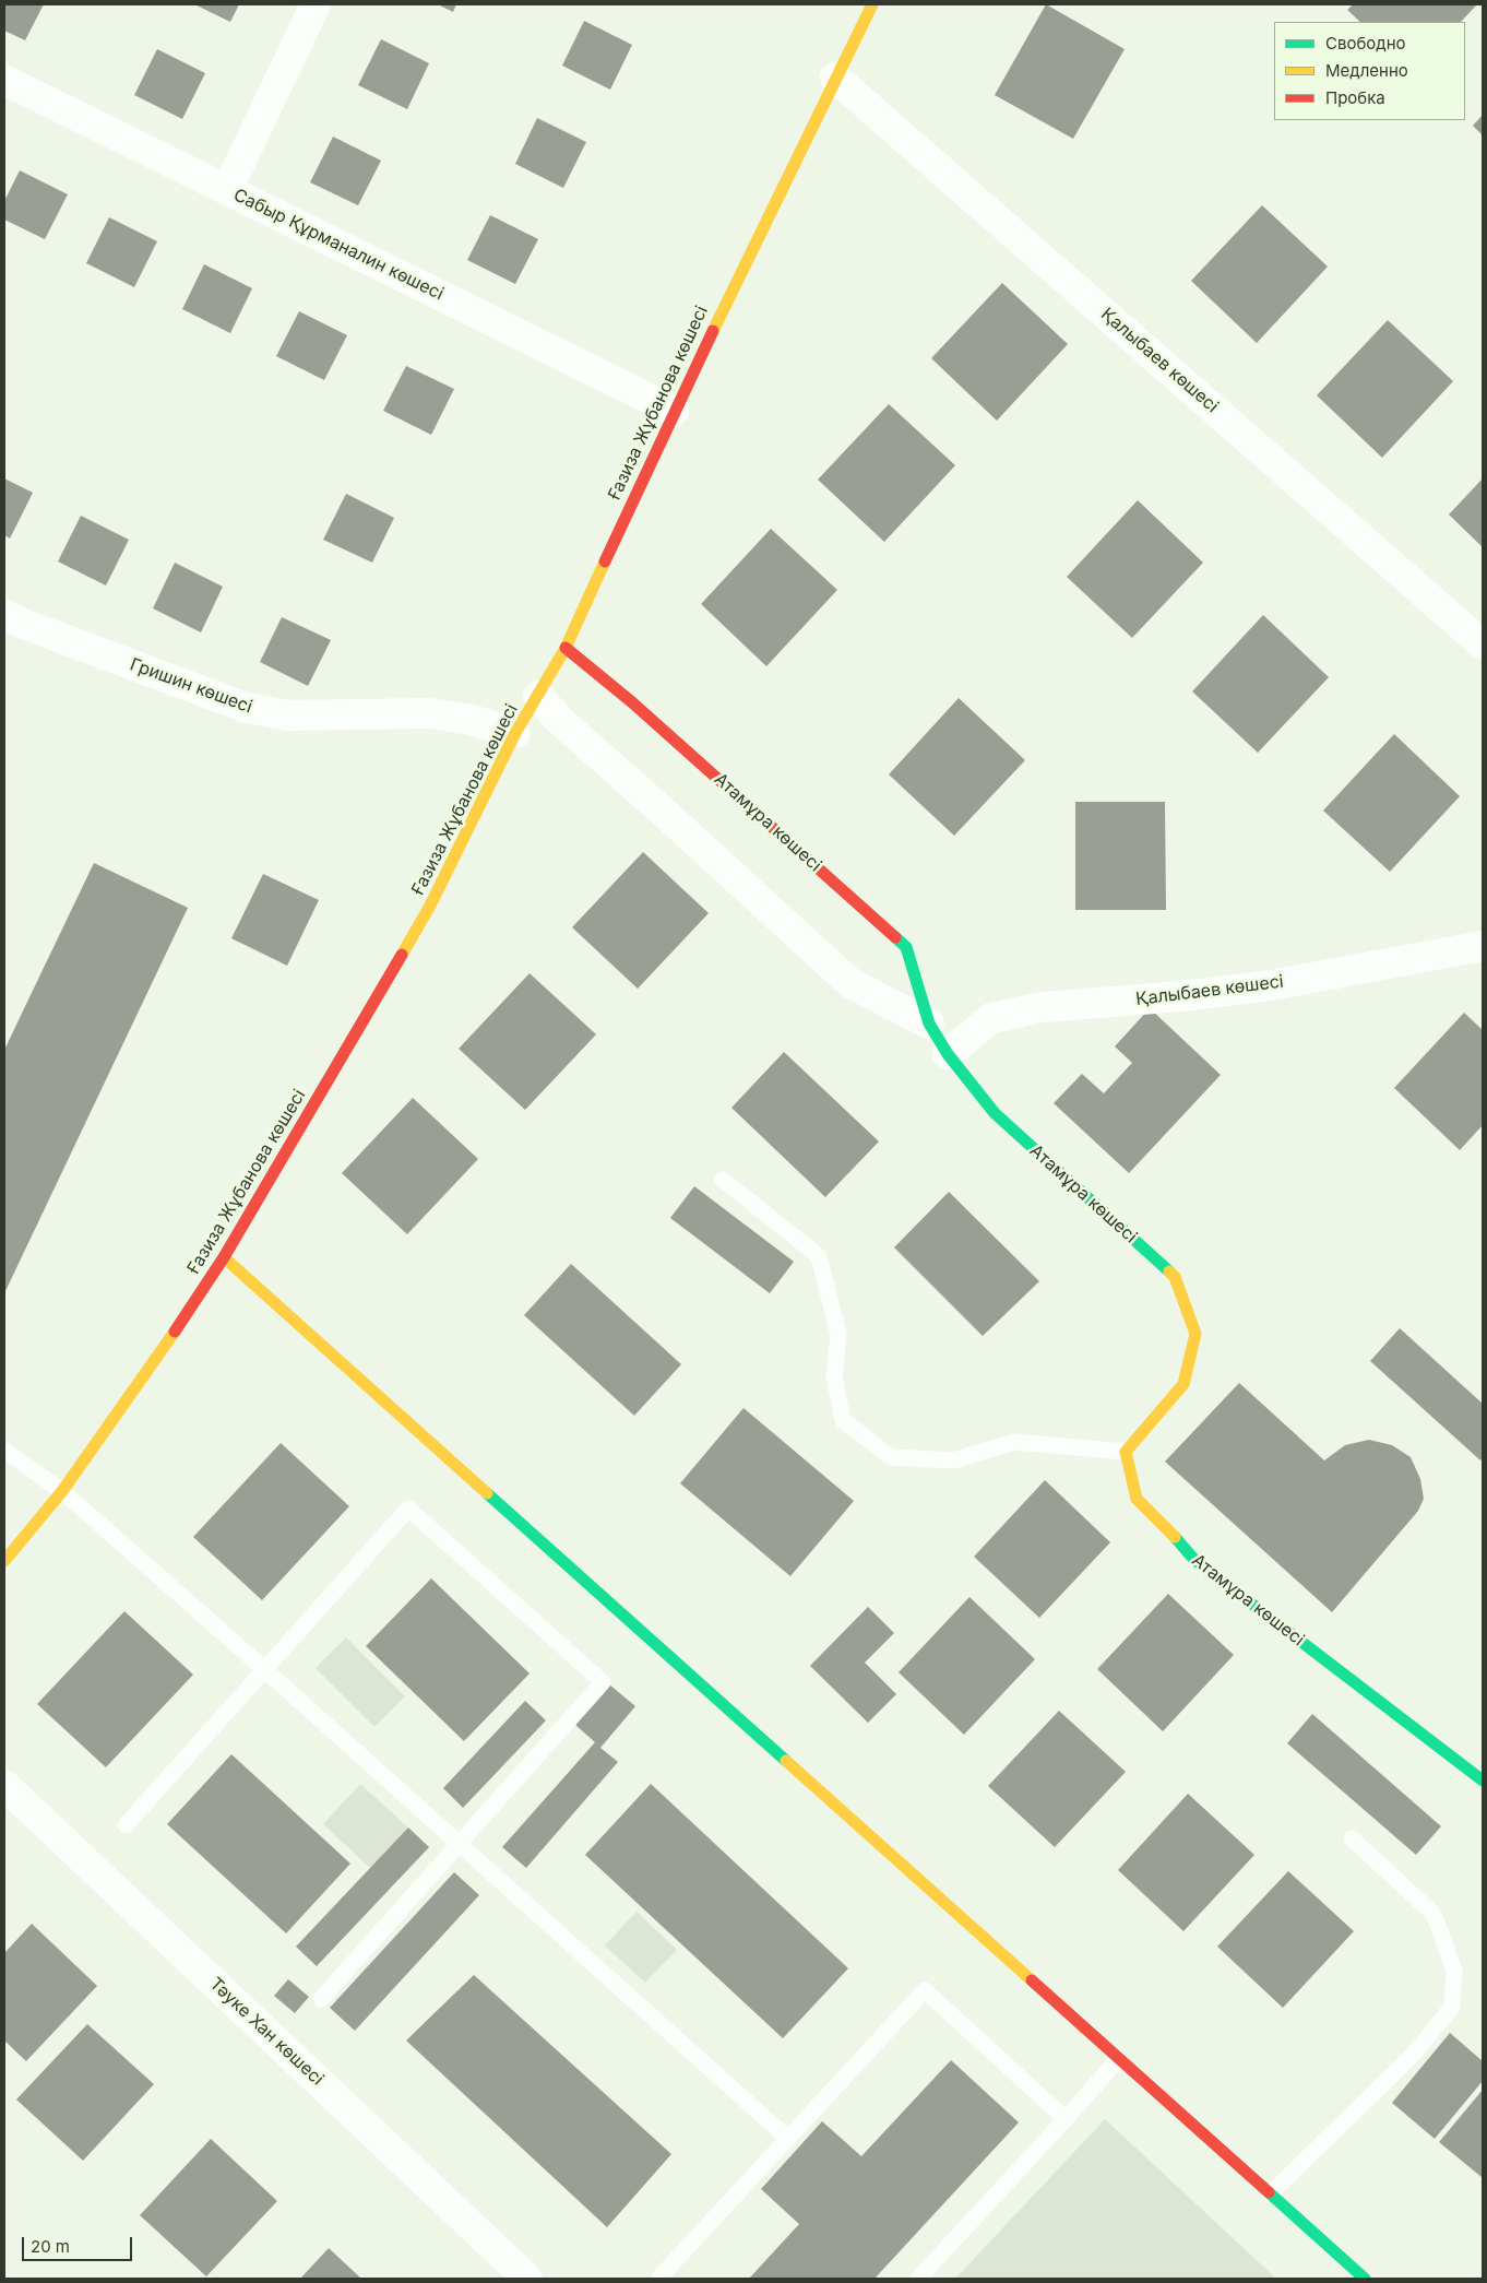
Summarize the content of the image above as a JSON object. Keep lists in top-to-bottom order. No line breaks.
{"streets":{"street":["Сабыр Құрманалин көшесі","Қалыбаев көшесі","Ғазиза Жұбанова көшесі","Гришин көшесі","Атамұра көшесі","Тәуке Хан көшесі"]},"crossings":[["Сабыр Құрманалин көшесі","Ғазиза Жұбанова көшесі"],["Қалыбаев көшесі","Ғазиза Жұбанова көшесі"],["Қалыбаев көшесі","Атамұра көшесі"],["Ғазиза Жұбанова көшесі","Гришин көшесі"],["Ғазиза Жұбанова көшесі","Атамұра көшесі"]],"legend":["Свободно","Медленно","Пробка"],"scale_bar":"20 m"}
